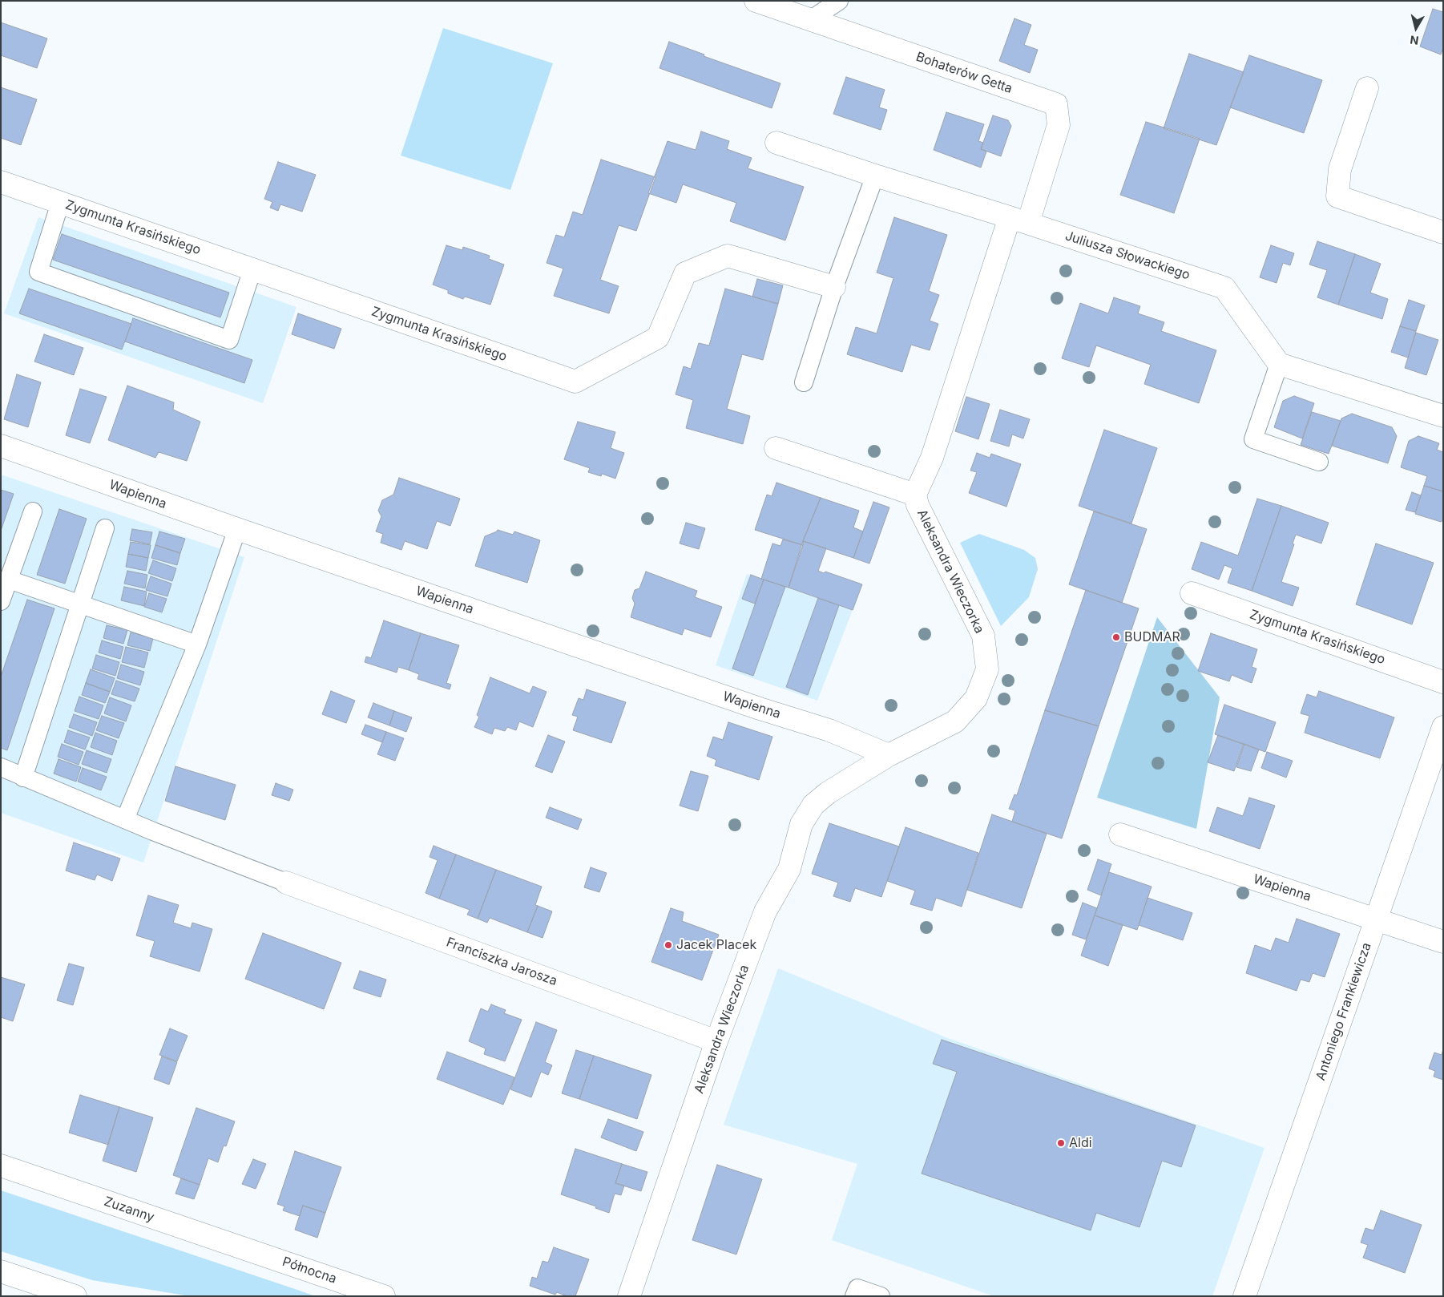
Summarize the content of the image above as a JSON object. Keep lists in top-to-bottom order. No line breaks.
{"streets":{"street":["Bohaterów Getta","Zygmunta Krasińskiego","Juliusza Słowackiego","Wapienna","Aleksandra Wieczorka","Franciszka Jarosza","Antoniego Frankiewicza","Zuzanny","Północna"]},"crossings":[["Bohaterów Getta","Juliusza Słowackiego"],["Bohaterów Getta","Aleksandra Wieczorka"],["Juliusza Słowackiego","Aleksandra Wieczorka"],["Wapienna","Aleksandra Wieczorka"],["Wapienna","Antoniego Frankiewicza"],["Aleksandra Wieczorka","Franciszka Jarosza"],["Zuzanny","Północna"]],"places":["BUDMAR","Jacek Placek","Aldi"],"north":"bottom"}
